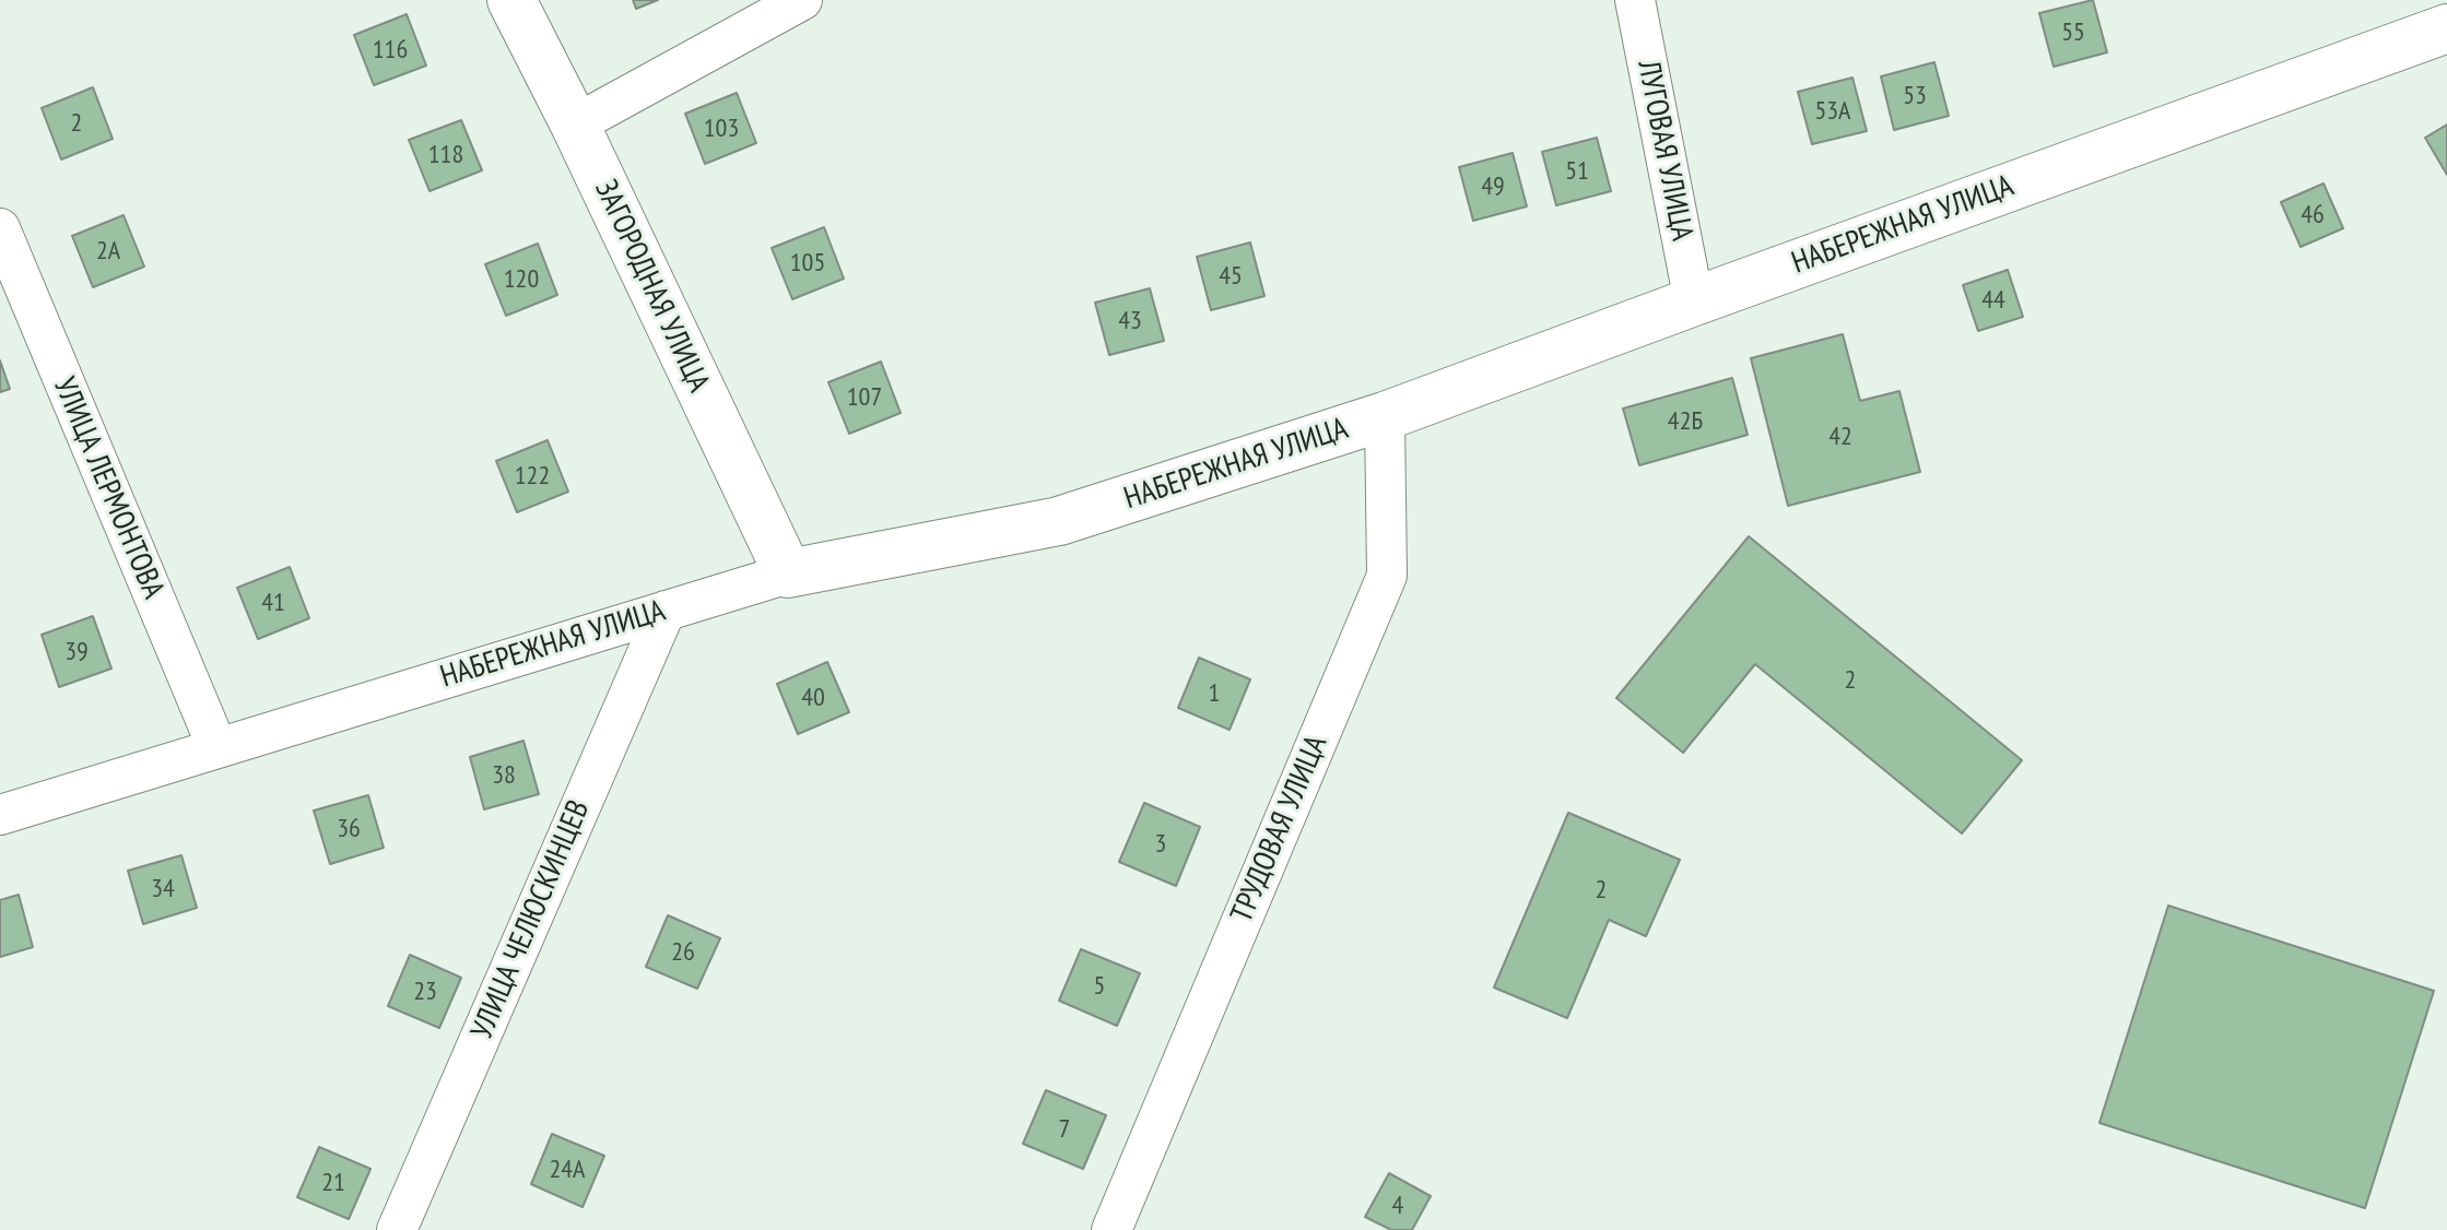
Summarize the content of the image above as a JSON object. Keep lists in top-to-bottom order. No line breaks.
{"streets":{"street":["ЛУГОВАЯ УЛИЦА","НАБЕРЕЖНАЯ УЛИЦА","ЗАГОРОДНАЯ УЛИЦА","УЛИЦА ЛЕРМОНТОВА","ТРУДОВАЯ УЛИЦА","УЛИЦА ЧЕЛЮСКИНЦЕВ"]},"crossings":[["ЛУГОВАЯ УЛИЦА","НАБЕРЕЖНАЯ УЛИЦА"],["НАБЕРЕЖНАЯ УЛИЦА","ЗАГОРОДНАЯ УЛИЦА"],["НАБЕРЕЖНАЯ УЛИЦА","УЛИЦА ЛЕРМОНТОВА"],["НАБЕРЕЖНАЯ УЛИЦА","ТРУДОВАЯ УЛИЦА"],["НАБЕРЕЖНАЯ УЛИЦА","УЛИЦА ЧЕЛЮСКИНЦЕВ"]],"house_numbers":["55","116","53","53А","2","103","118","51","49","46","2А","105","45","120","44","43","107","42Б","42","122","41","39","2","1","40","38","36","3","34","2","26","5","23","7","24А","21","4"]}
